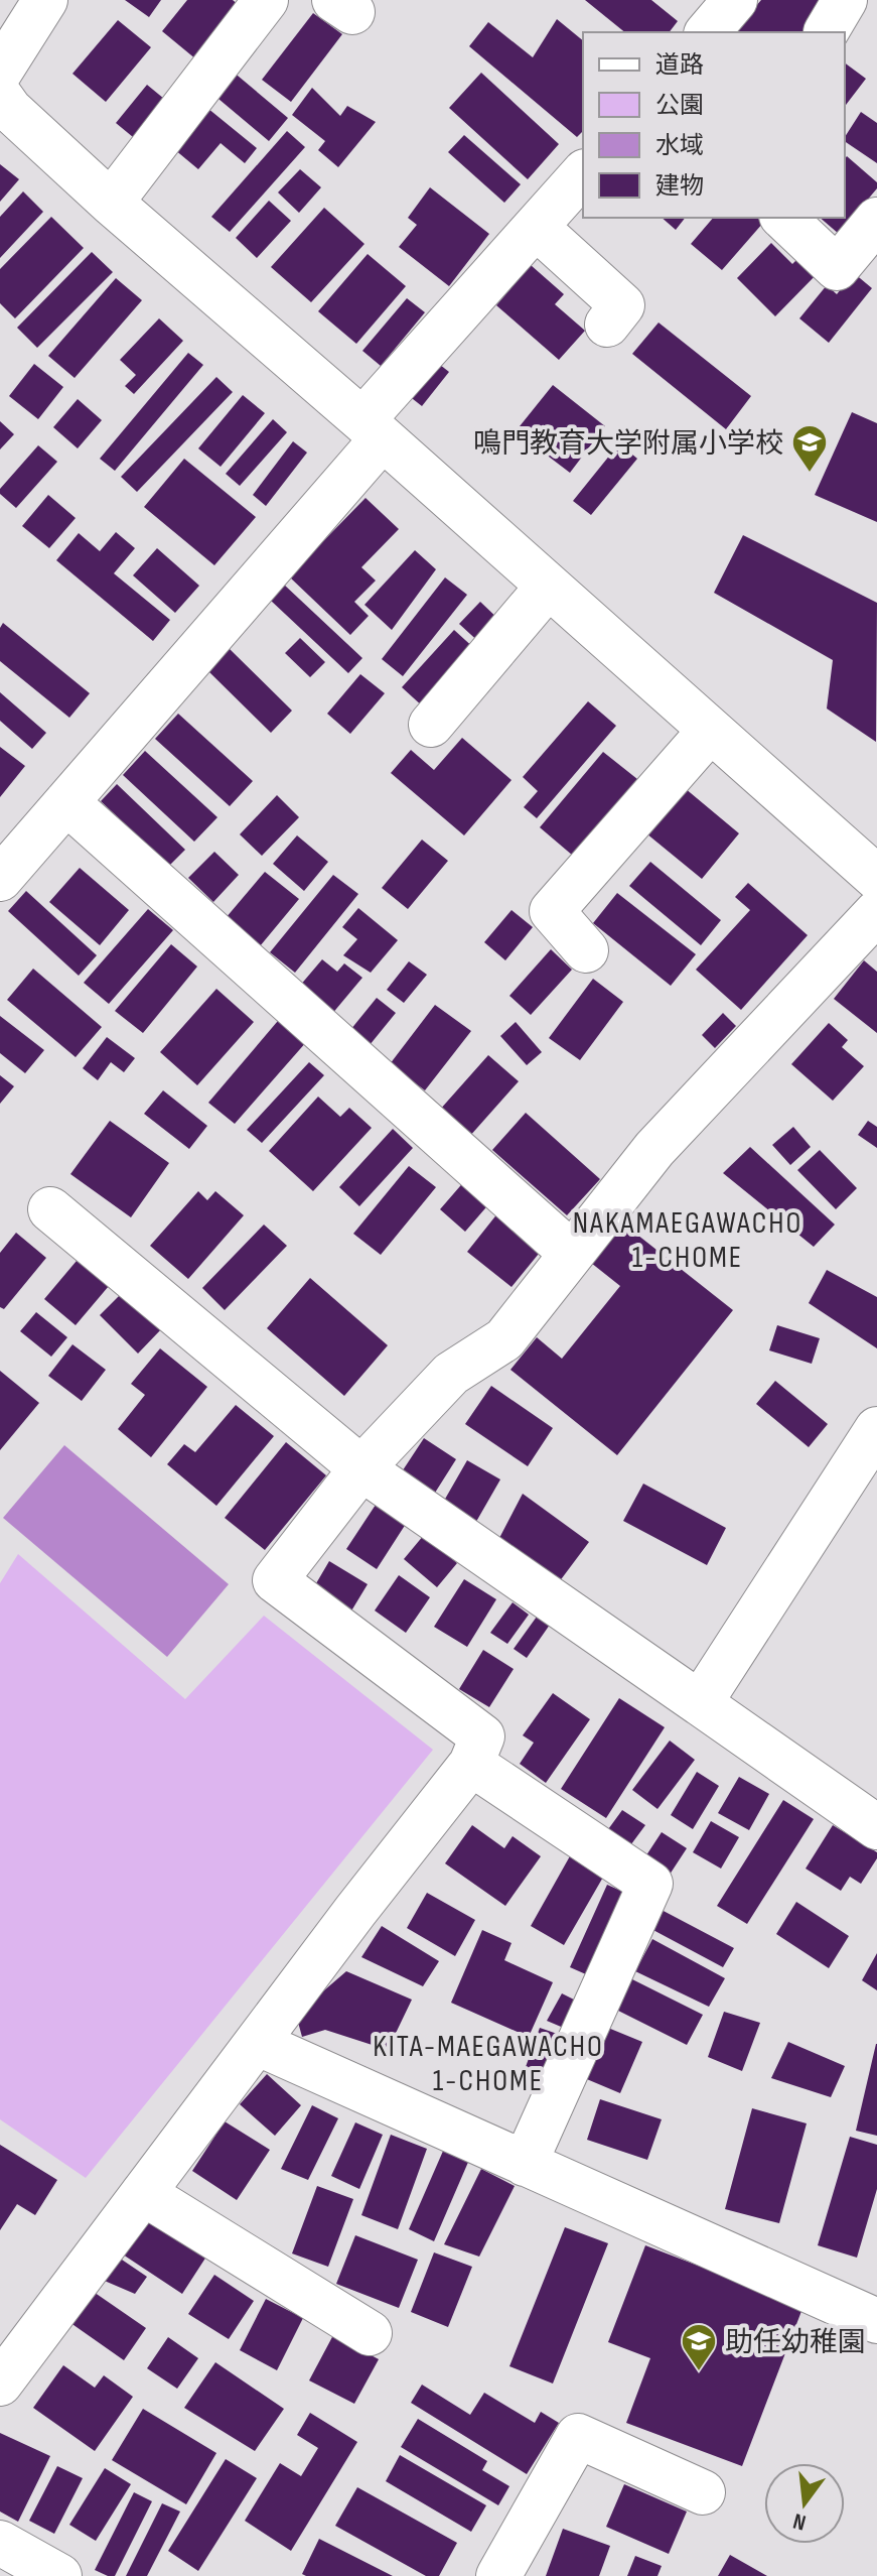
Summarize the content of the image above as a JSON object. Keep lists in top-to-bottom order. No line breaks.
{"districts":["NAKAMAEGAWACHO 1-CHOME","KITA-MAEGAWACHO 1-CHOME"],"places":{"school or university":["鳴門教育大学附属小学校","助任幼稚園"]},"legend":["道路","公園","水域","建物"],"north":"bottom"}
